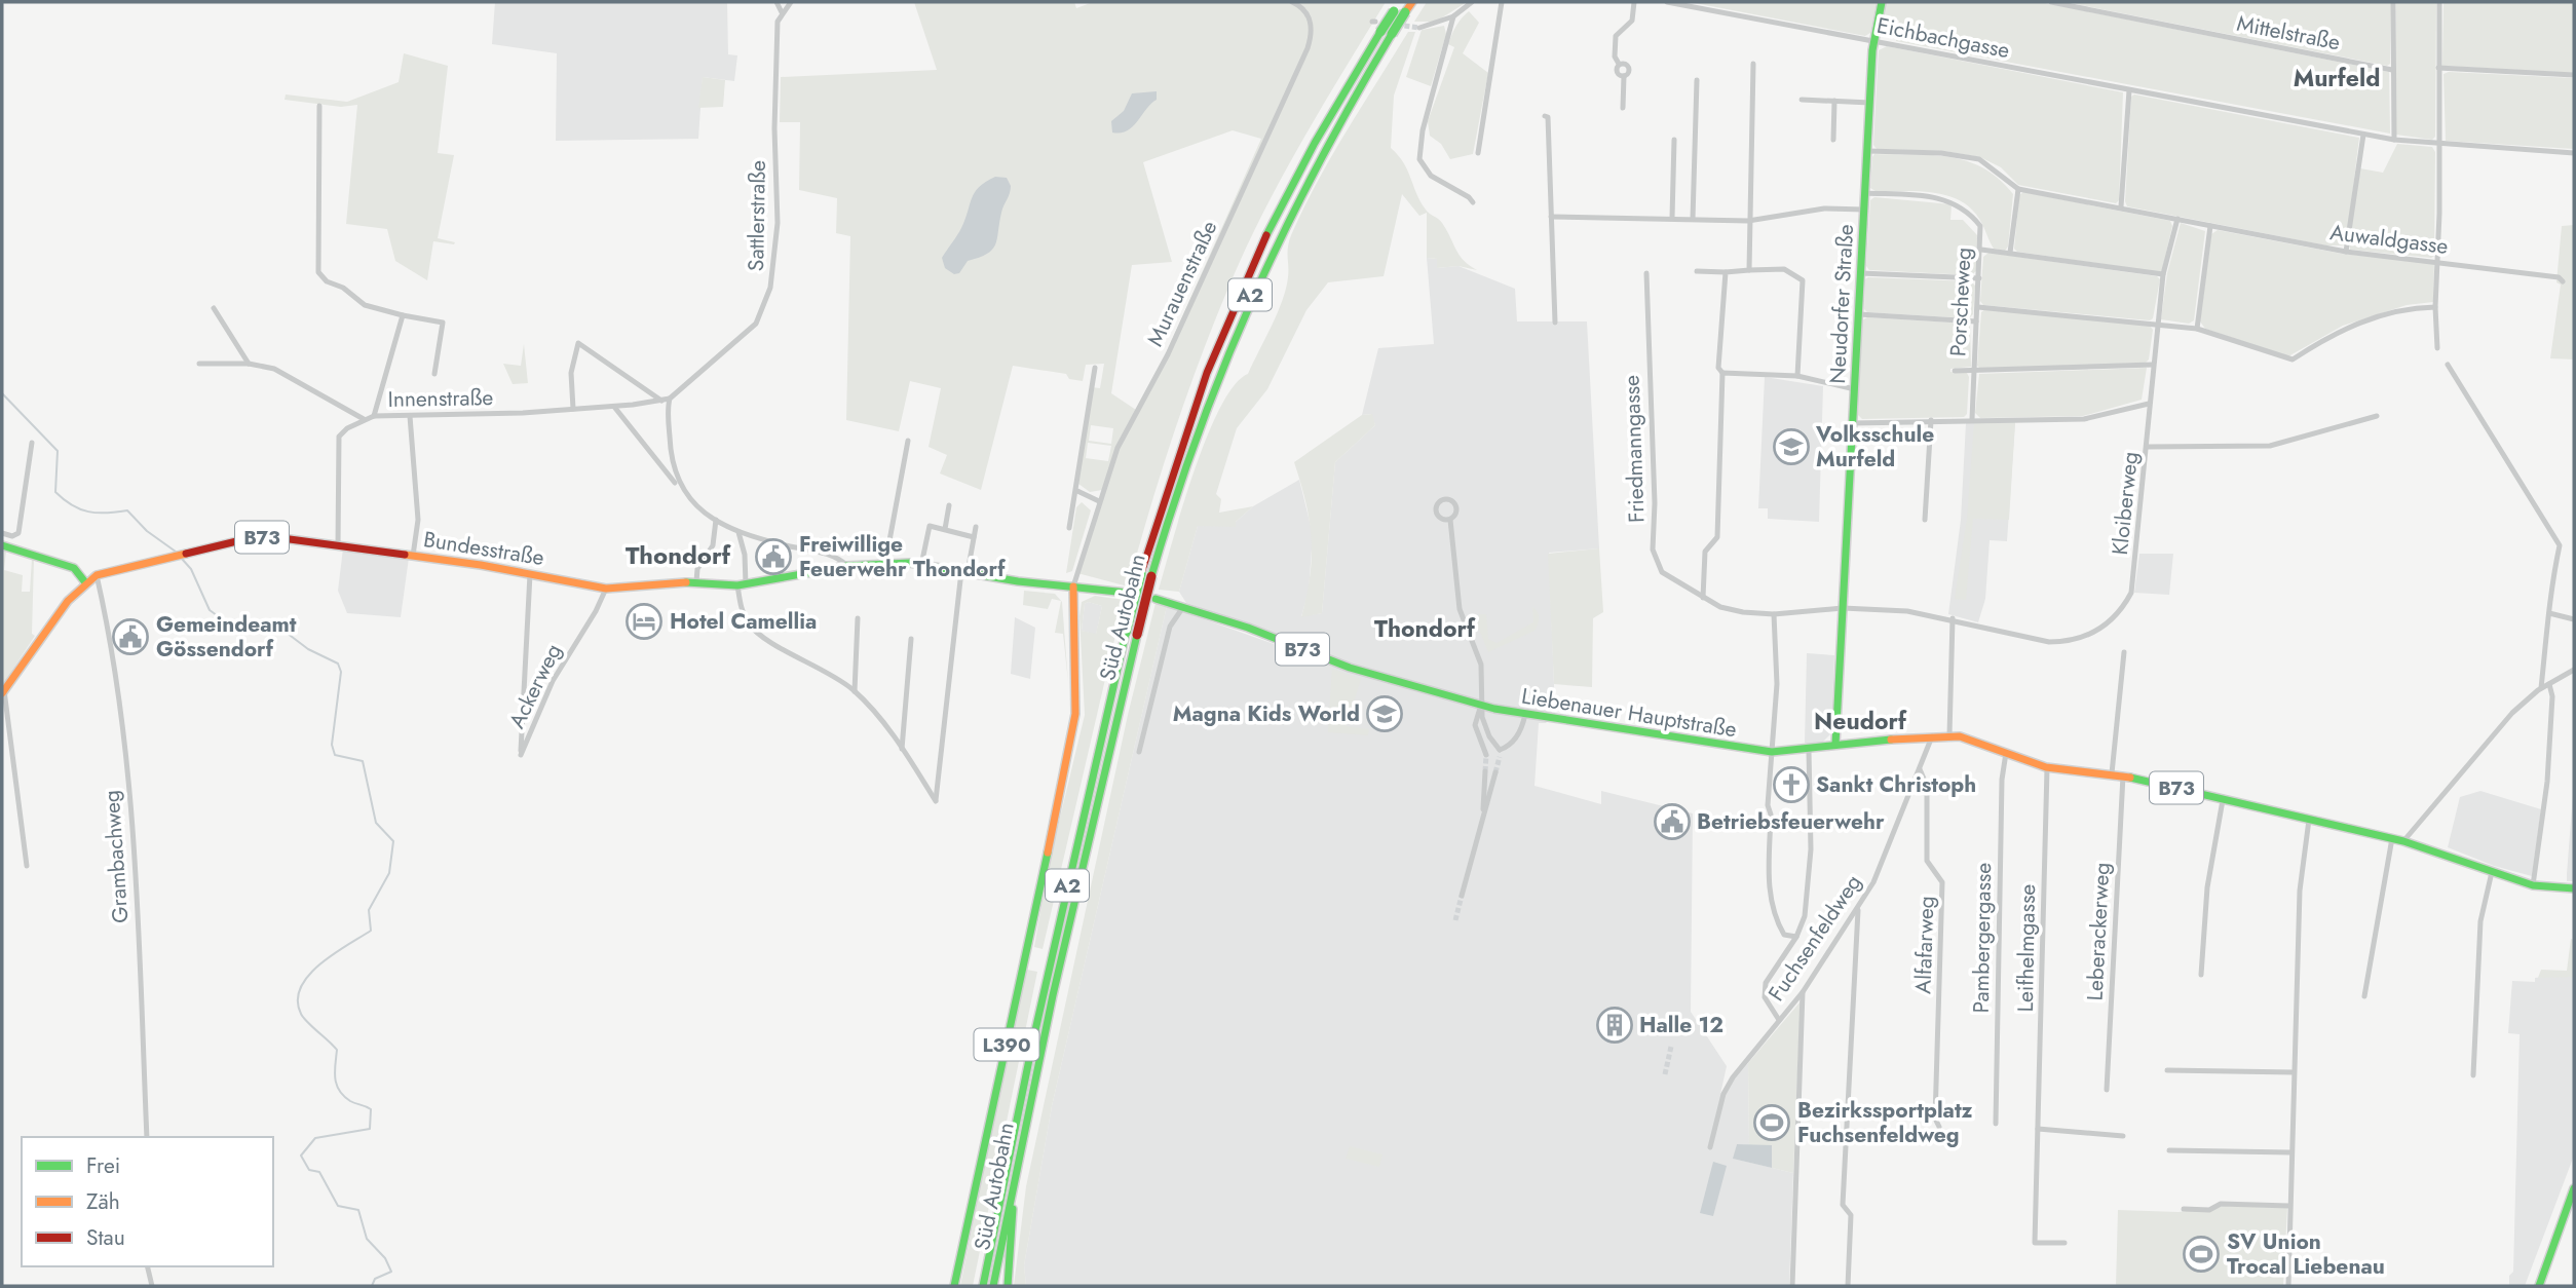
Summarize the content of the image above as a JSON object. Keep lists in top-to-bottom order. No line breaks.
{"streets":{"main road":["A2","Neudorfer Straße","B73","Bundesstraße","Süd Autobahn","Liebenauer Hauptstraße","L390"],"street":["Mittelstraße","Eichbachgasse","Sattlerstraße","Auwaldgasse","Murauenstraße","Porscheweg","Innenstraße","Friedmanngasse","Kloiberweg","Ackerweg","Grambachweg","Leberackerweg","Fuchsenfeldweg","Pambergergasse","Alfafarweg","Leifhelmgasse"]},"crossings":[["Eichbachgasse","Neudorfer Straße"],["Sattlerstraße","Innenstraße"],["Auwaldgasse","Neudorfer Straße"],["Auwaldgasse","Kloiberweg"],["Murauenstraße","B73"],["Murauenstraße","Bundesstraße"],["Murauenstraße","L390"],["Porscheweg","Neudorfer Straße"],["B73","Bundesstraße"],["B73","L390"],["Bundesstraße","Ackerweg"],["Bundesstraße","Grambachweg"],["Bundesstraße","L390"],["Liebenauer Hauptstraße","Leberackerweg"],["Liebenauer Hauptstraße","Fuchsenfeldweg"],["Liebenauer Hauptstraße","Pambergergasse"],["Liebenauer Hauptstraße","Leifhelmgasse"],["Fuchsenfeldweg","Alfafarweg"]],"districts":["Murfeld","Thondorf","Thondorf","Neudorf"],"places":{"school or university":["Volksschule Murfeld","Magna Kids World"],"public building":["Freiwillige Feuerwehr Thondorf","Gemeindeamt Gössendorf","Betriebsfeuerwehr"],"hotel":["Hotel Camellia"],"church":["Sankt Christoph"],"building":["Halle 12"],"sports":["Bezirkssportplatz Fuchsenfeldweg","SV Union Trocal Liebenau"]},"legend":["Frei","Zäh","Stau"]}
